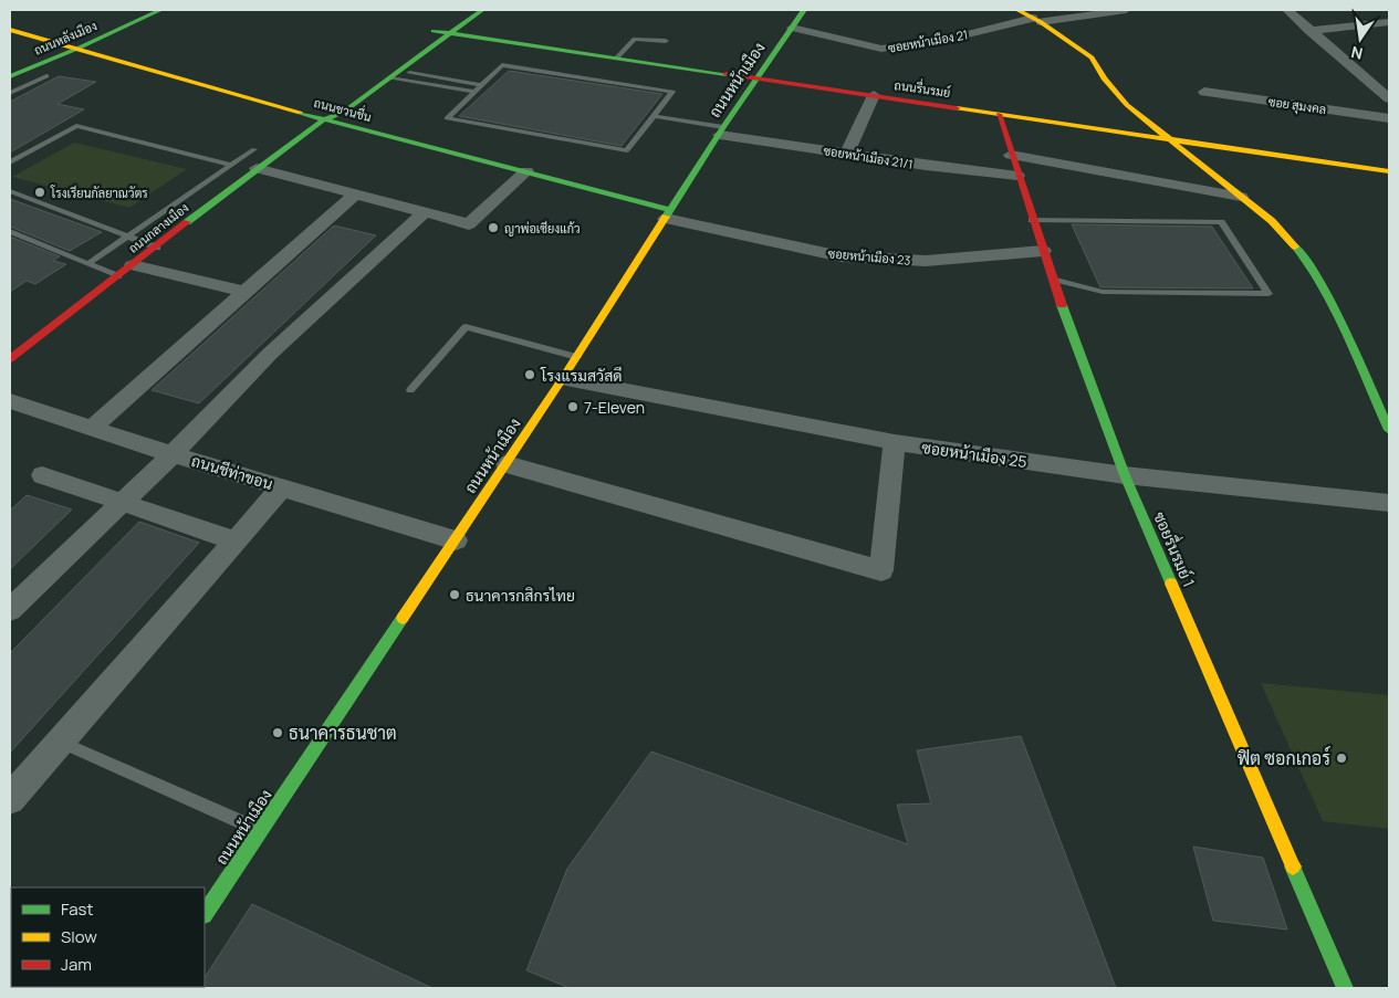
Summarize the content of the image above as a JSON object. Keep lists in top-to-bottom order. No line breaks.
{"streets":{"street":["ถนนหลังเมือง","ซอยหน้าเมือง 21","ถนนหน้าเมือง","ถนนรื่นรมย์","ซอย สุมงคล","ถนนชวนชื่น","ซอยหน้าเมือง 21/1","ถนนกลางเมือง","ซอยหน้าเมือง 23","ซอยหน้าเมือง 25","ถนนชีท่าขอน","ซอยรื่นรมย์ 1"]},"crossings":[["ถนนหลังเมือง","ถนนชวนชื่น"],["ซอยหน้าเมือง 21","ถนนหน้าเมือง"],["ถนนหน้าเมือง","ถนนรื่นรมย์"],["ถนนหน้าเมือง","ถนนชวนชื่น"],["ถนนหน้าเมือง","ซอยหน้าเมือง 21/1"],["ถนนหน้าเมือง","ซอยหน้าเมือง 23"],["ถนนหน้าเมือง","ซอยหน้าเมือง 25"],["ถนนหน้าเมือง","ถนนชีท่าขอน"],["ถนนรื่นรมย์","ถนนกลางเมือง"],["ถนนรื่นรมย์","ซอยรื่นรมย์ 1"],["ถนนชวนชื่น","ถนนกลางเมือง"],["ถนนชวนชื่น","ซอยหน้าเมือง 23"],["ซอยหน้าเมือง 21/1","ซอยรื่นรมย์ 1"],["ซอยหน้าเมือง 23","ซอยรื่นรมย์ 1"],["ซอยหน้าเมือง 25","ซอยรื่นรมย์ 1"]],"places":["โรงเรียนกัลยาณวัตร","ญาพ่อเซียงแก้ว","โรงแรมสวัสดี","7-Eleven","ธนาคารกสิกรไทย","ธนาคารธนชาต","ฟิต ซอกเกอร์"],"legend":["Fast","Slow","Jam"],"north":"bottom"}
